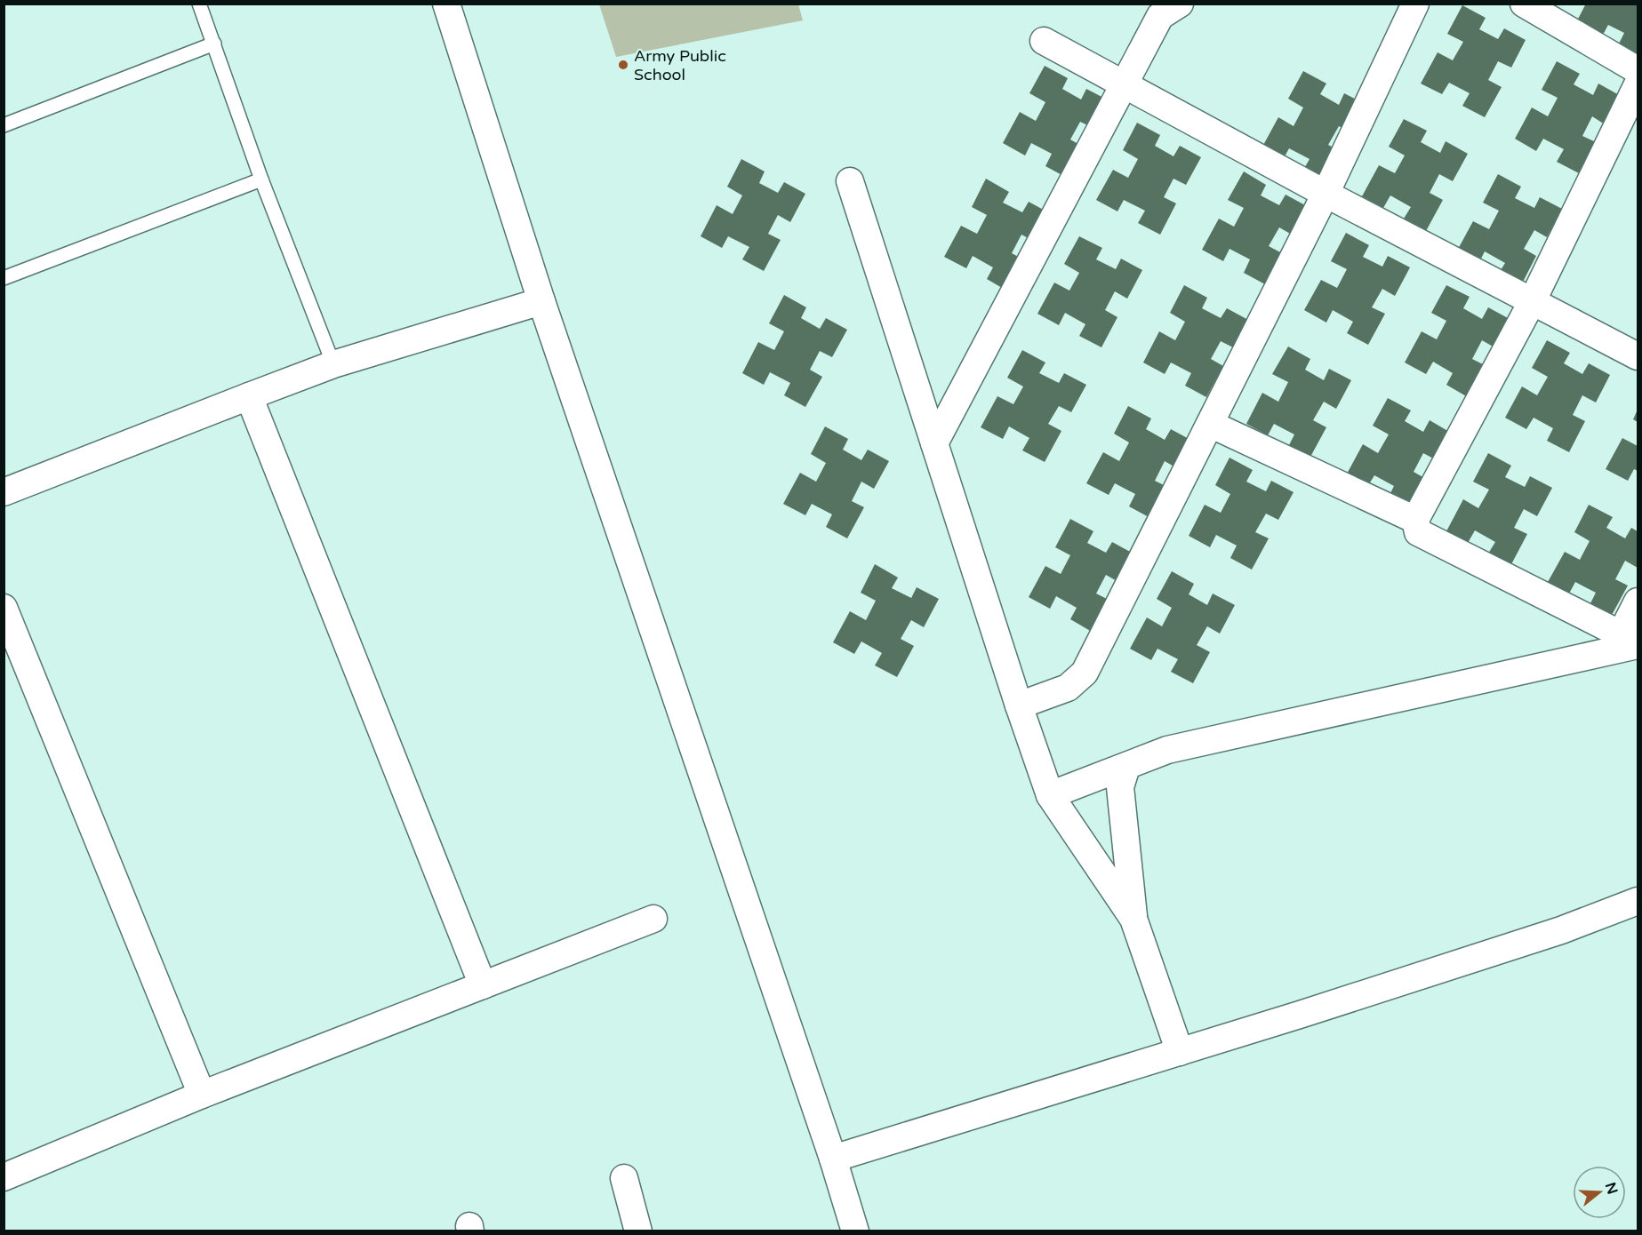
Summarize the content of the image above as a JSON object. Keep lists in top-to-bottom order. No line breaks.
{"places":["Army Public School"],"north":"right"}
